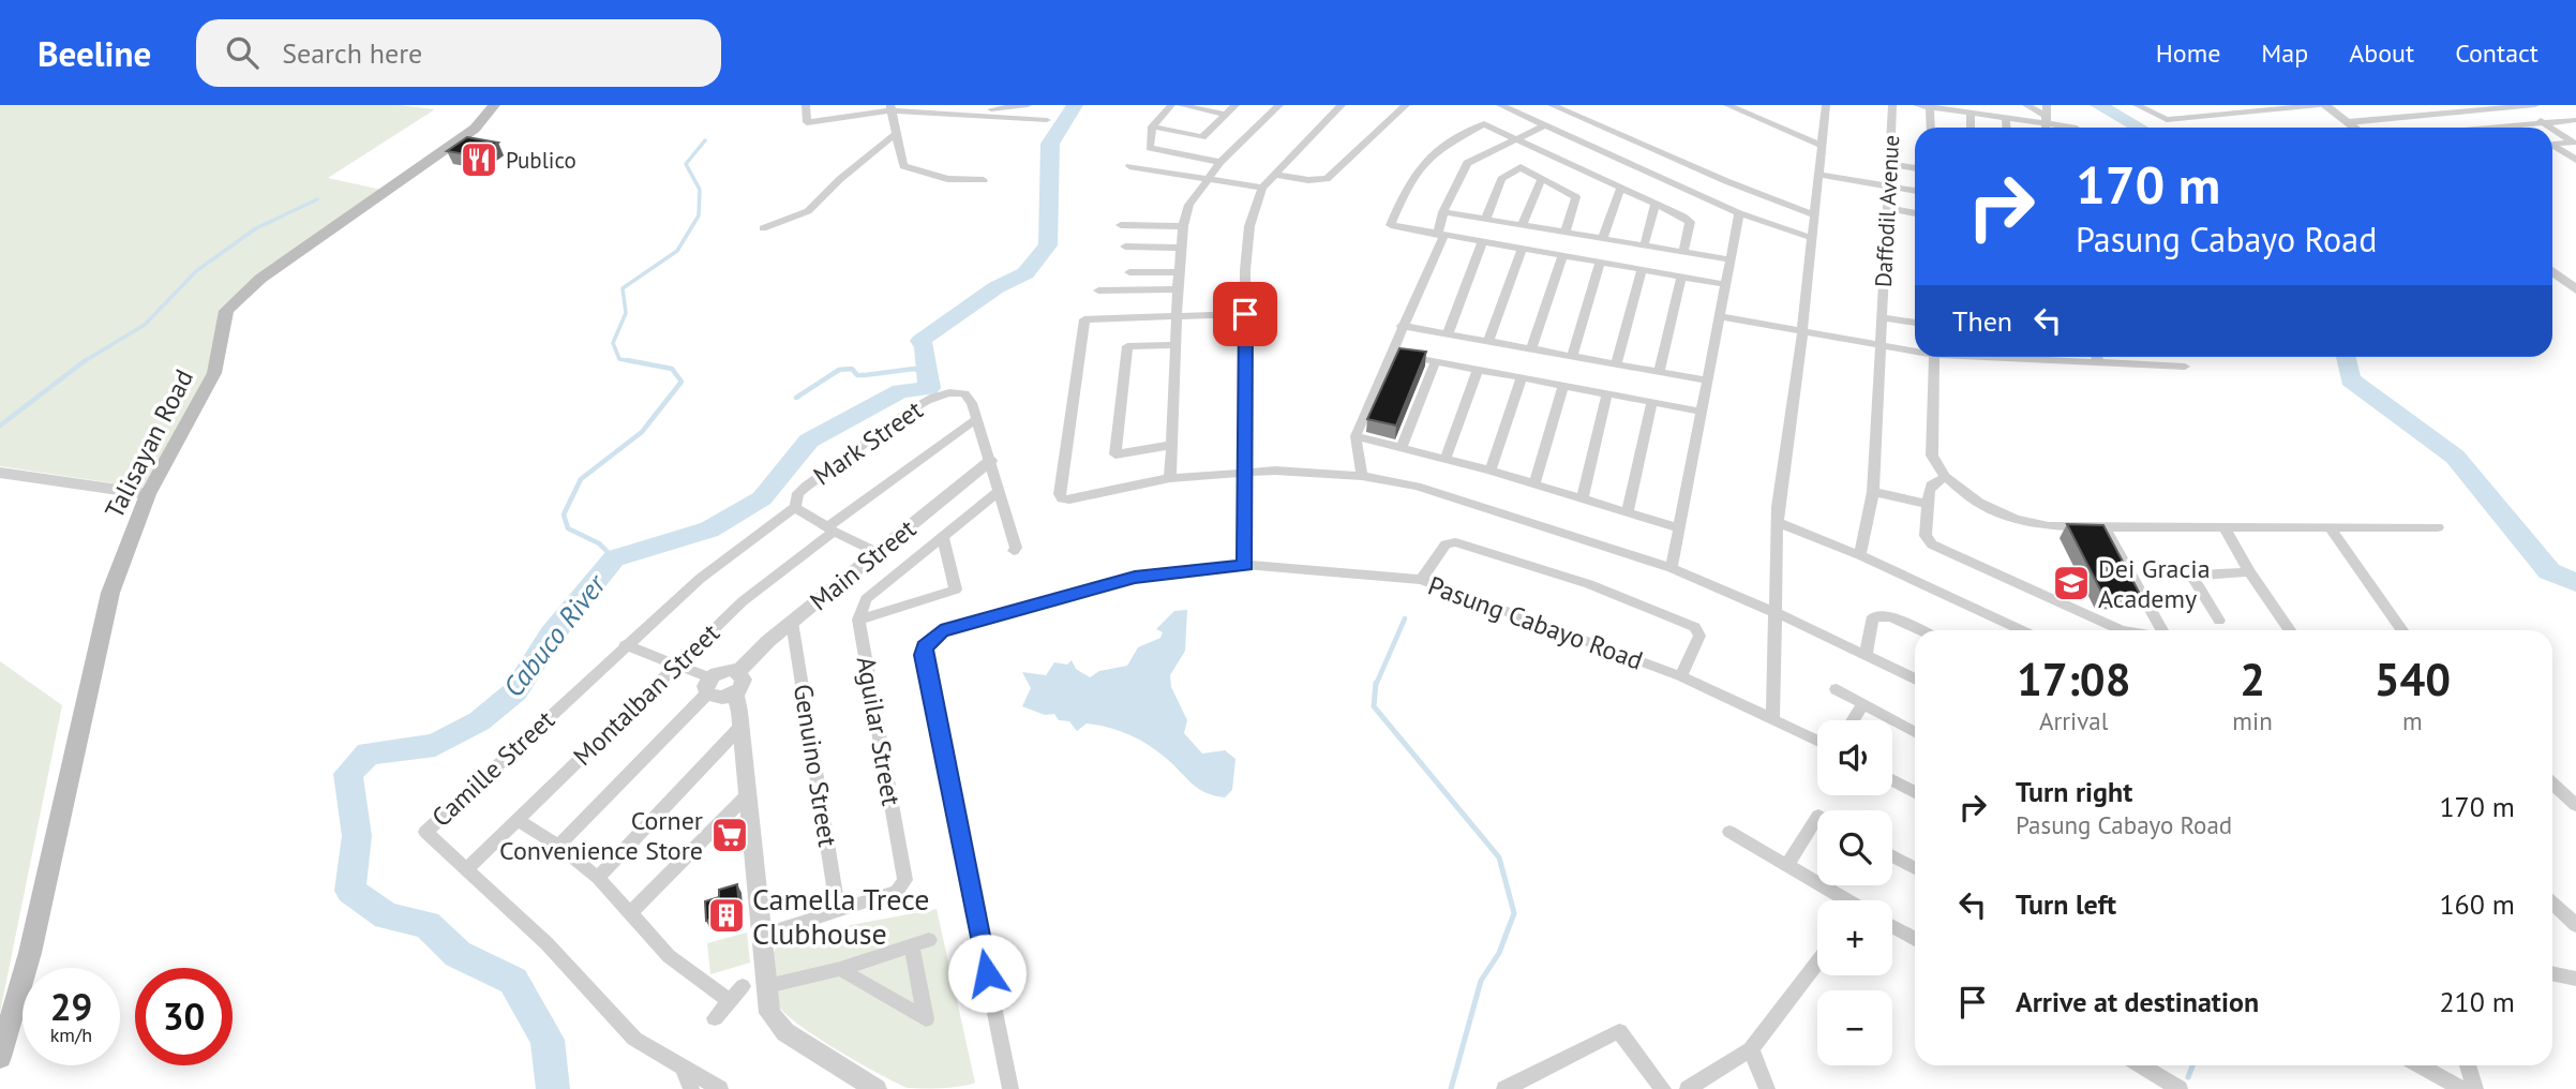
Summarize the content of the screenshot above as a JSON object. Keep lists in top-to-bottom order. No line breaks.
{"streets":{"main road":["Talisayan Road"],"street":["Daffodil Avenue","Mark Street","Main Street","Pasung Cabayo Road","Montalban Street","Aguilar Street","Genuino Street","Camille Street"]},"crossings":[["Mark Street","Main Street"],["Mark Street","Montalban Street"],["Mark Street","Aguilar Street"],["Mark Street","Camille Street"],["Main Street","Genuino Street"],["Montalban Street","Camille Street"],["Aguilar Street","Genuino Street"]],"water":["Cabuco River"],"places":{"restaurant":["Publico"],"school or university":["Dei Gracia Academy"],"supermarket":["Corner Convenience Store"],"building":["Camella Trece Clubhouse"]},"page":{"header":"Beeline","search":"Search here","nav":["Home","Map","About","Contact"],"turn":["170 m","Pasung Cabayo Road"],"then":"Then","eta":["17:08","Arrival","2","min","540","m"],"map_buttons":["+","−"],"list":[{"name":"Turn right","note":"Pasung Cabayo Road","value":"170 m"},{"name":"Turn left","value":"160 m"},{"name":"Arrive at destination","value":"210 m"}],"speed":"29 km/h","limit":"30"}}
